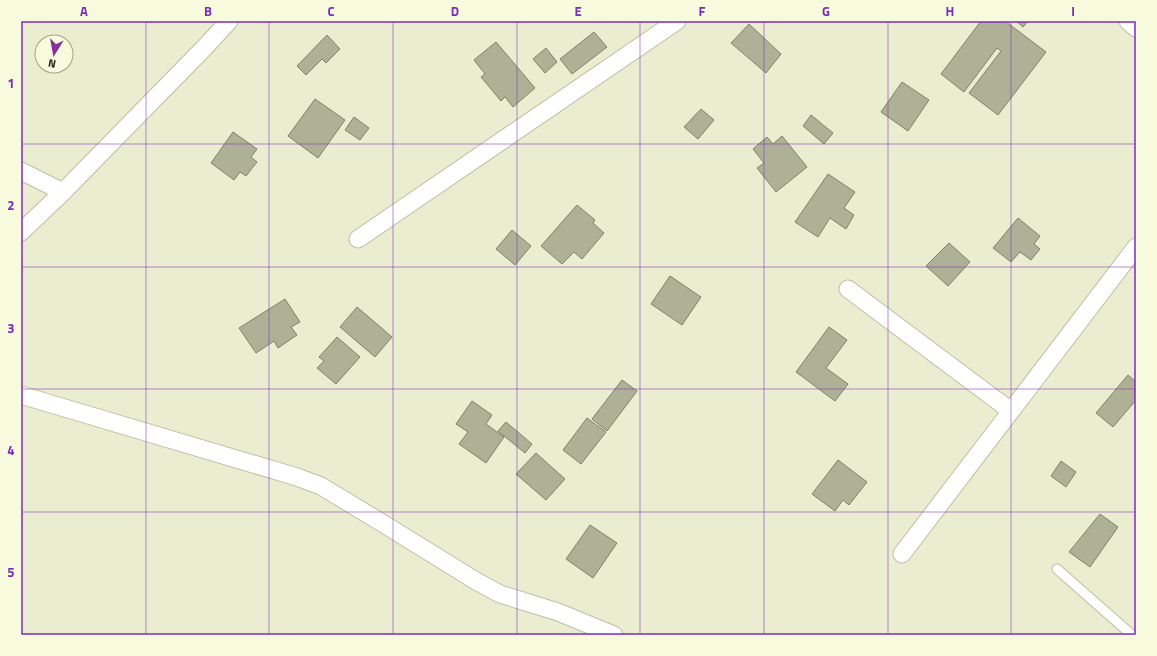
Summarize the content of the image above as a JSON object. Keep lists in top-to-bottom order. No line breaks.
{"north":"bottom","grid":{"columns":["A","B","C","D","E","F","G","H","I"],"rows":["1","2","3","4","5"]}}
